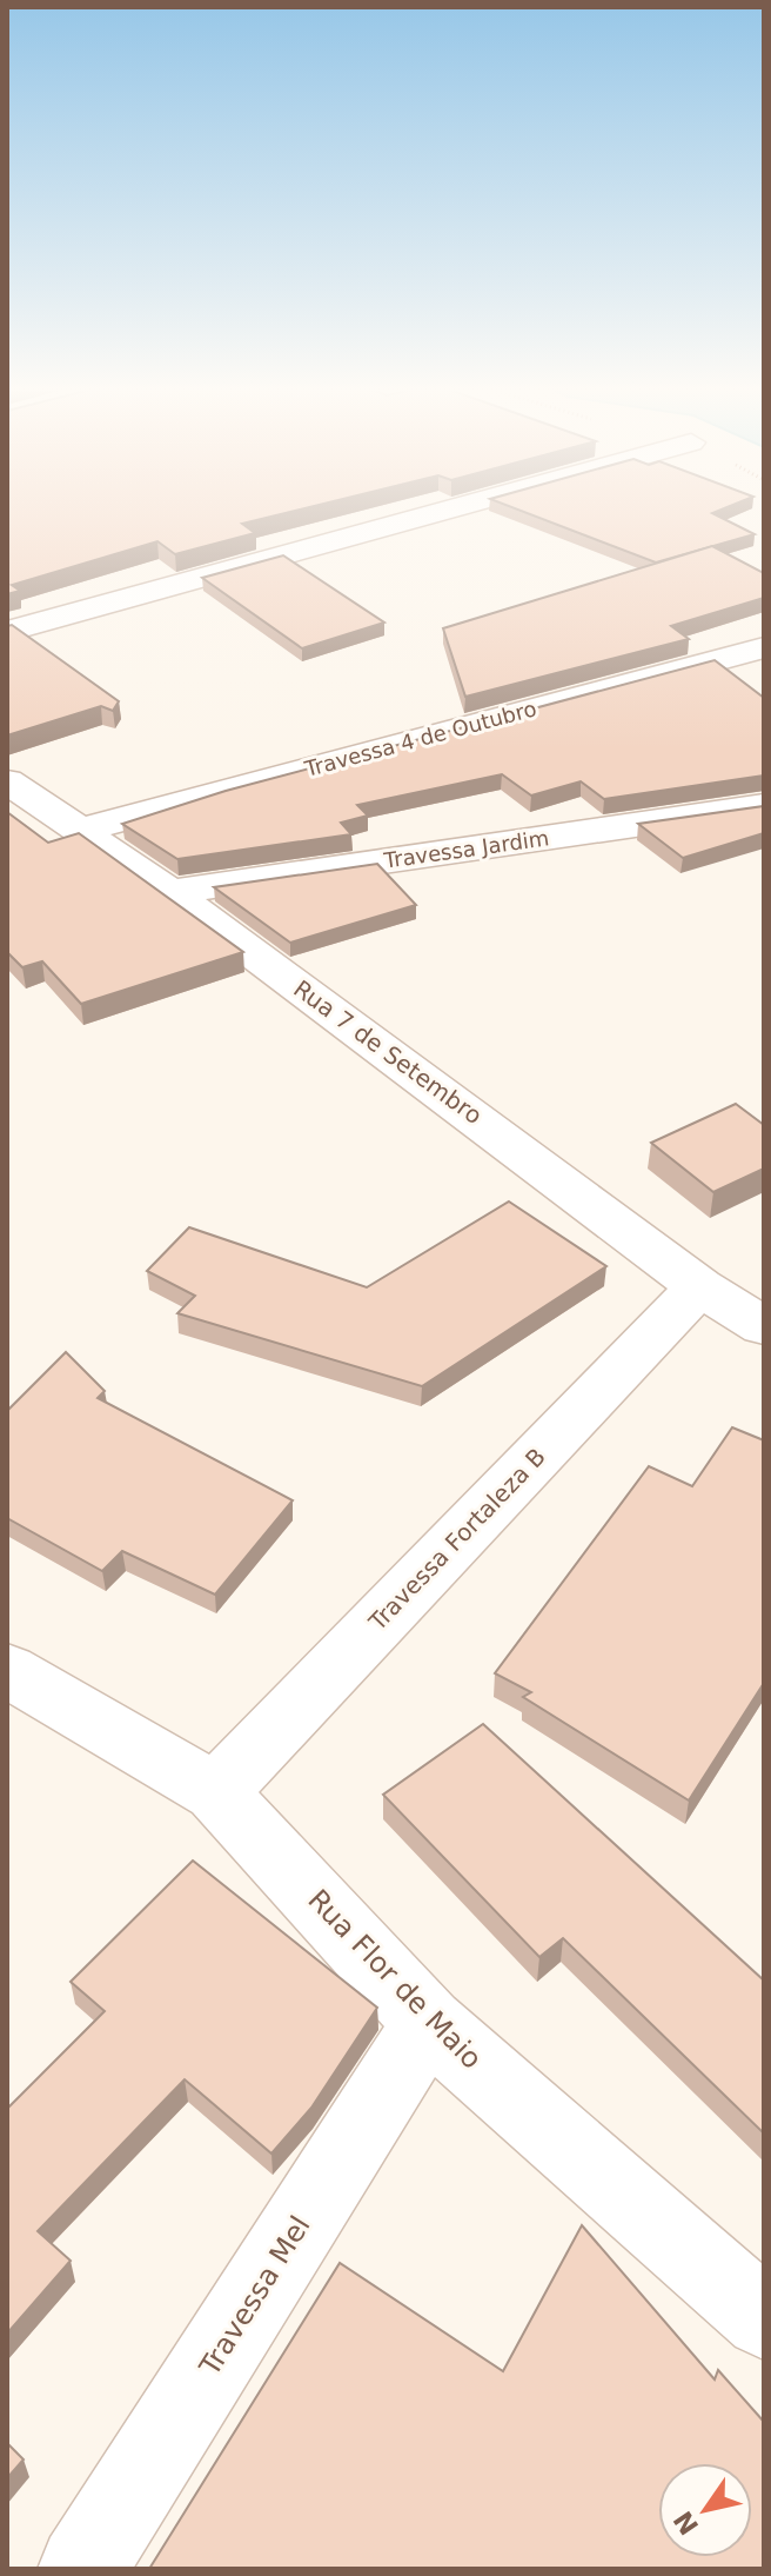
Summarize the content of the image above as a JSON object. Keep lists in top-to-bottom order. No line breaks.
{"streets":{"street":["Travessa 4 de Outubro","Travessa Jardim","Rua 7 de Setembro","Travessa Fortaleza B","Rua Flor de Maio","Travessa Mel"]},"crossings":[["Travessa 4 de Outubro","Rua 7 de Setembro"],["Travessa Jardim","Rua 7 de Setembro"],["Rua 7 de Setembro","Travessa Fortaleza B"],["Travessa Fortaleza B","Rua Flor de Maio"],["Rua Flor de Maio","Travessa Mel"]],"north":"bottom left"}
